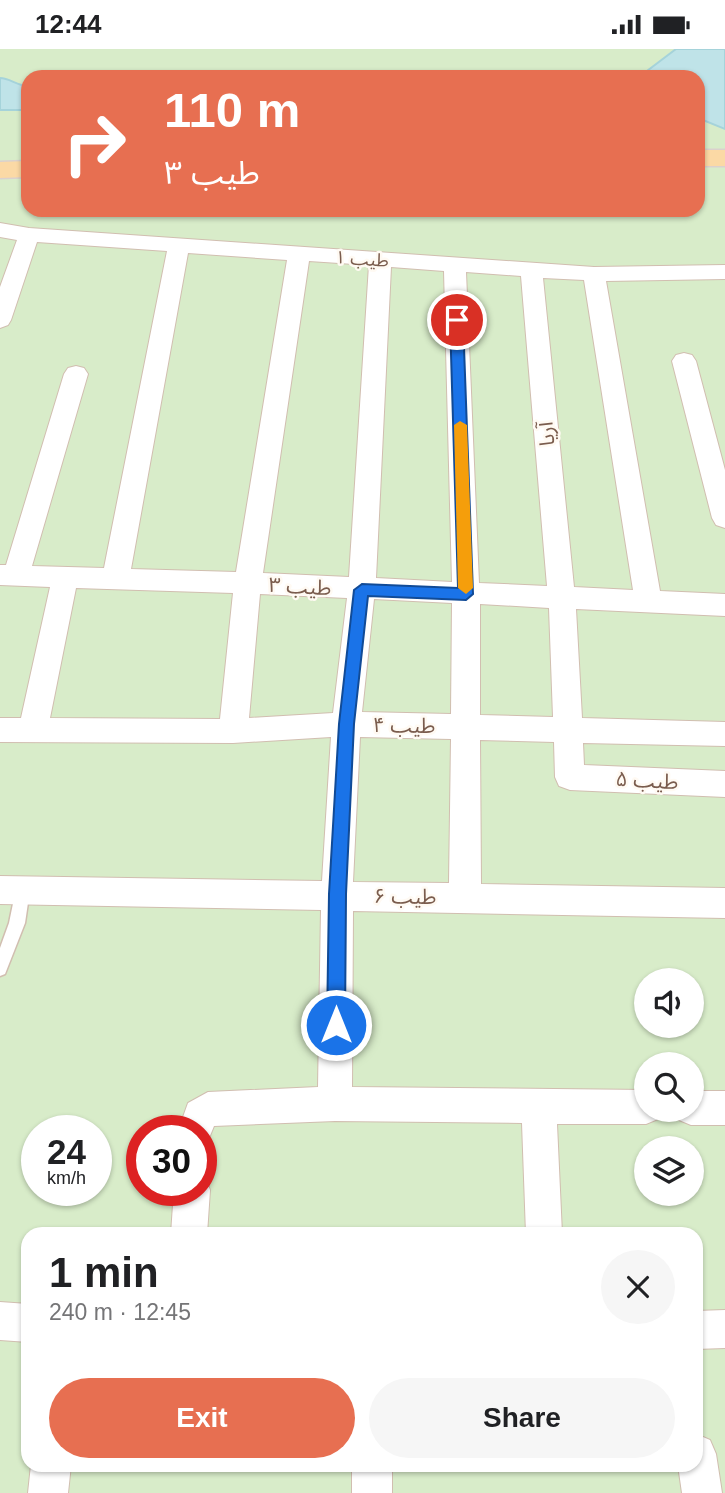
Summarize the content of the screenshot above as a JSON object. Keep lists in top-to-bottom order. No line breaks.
{"streets":{"street":["طیب ۱","آریا","طیب ۳","طیب ۴","طیب ۵","طیب ۶"]},"crossings":[["طیب ۱","آریا"],["آریا","طیب ۳"],["آریا","طیب ۴"],["آریا","طیب ۵"]],"page":{"status":"12:44","turn":["110 m","طیب ۳"],"speed":"24 km/h","limit":"30","heading":["1 min","240 m · 12:45"],"buttons":["Exit","Share"]}}
